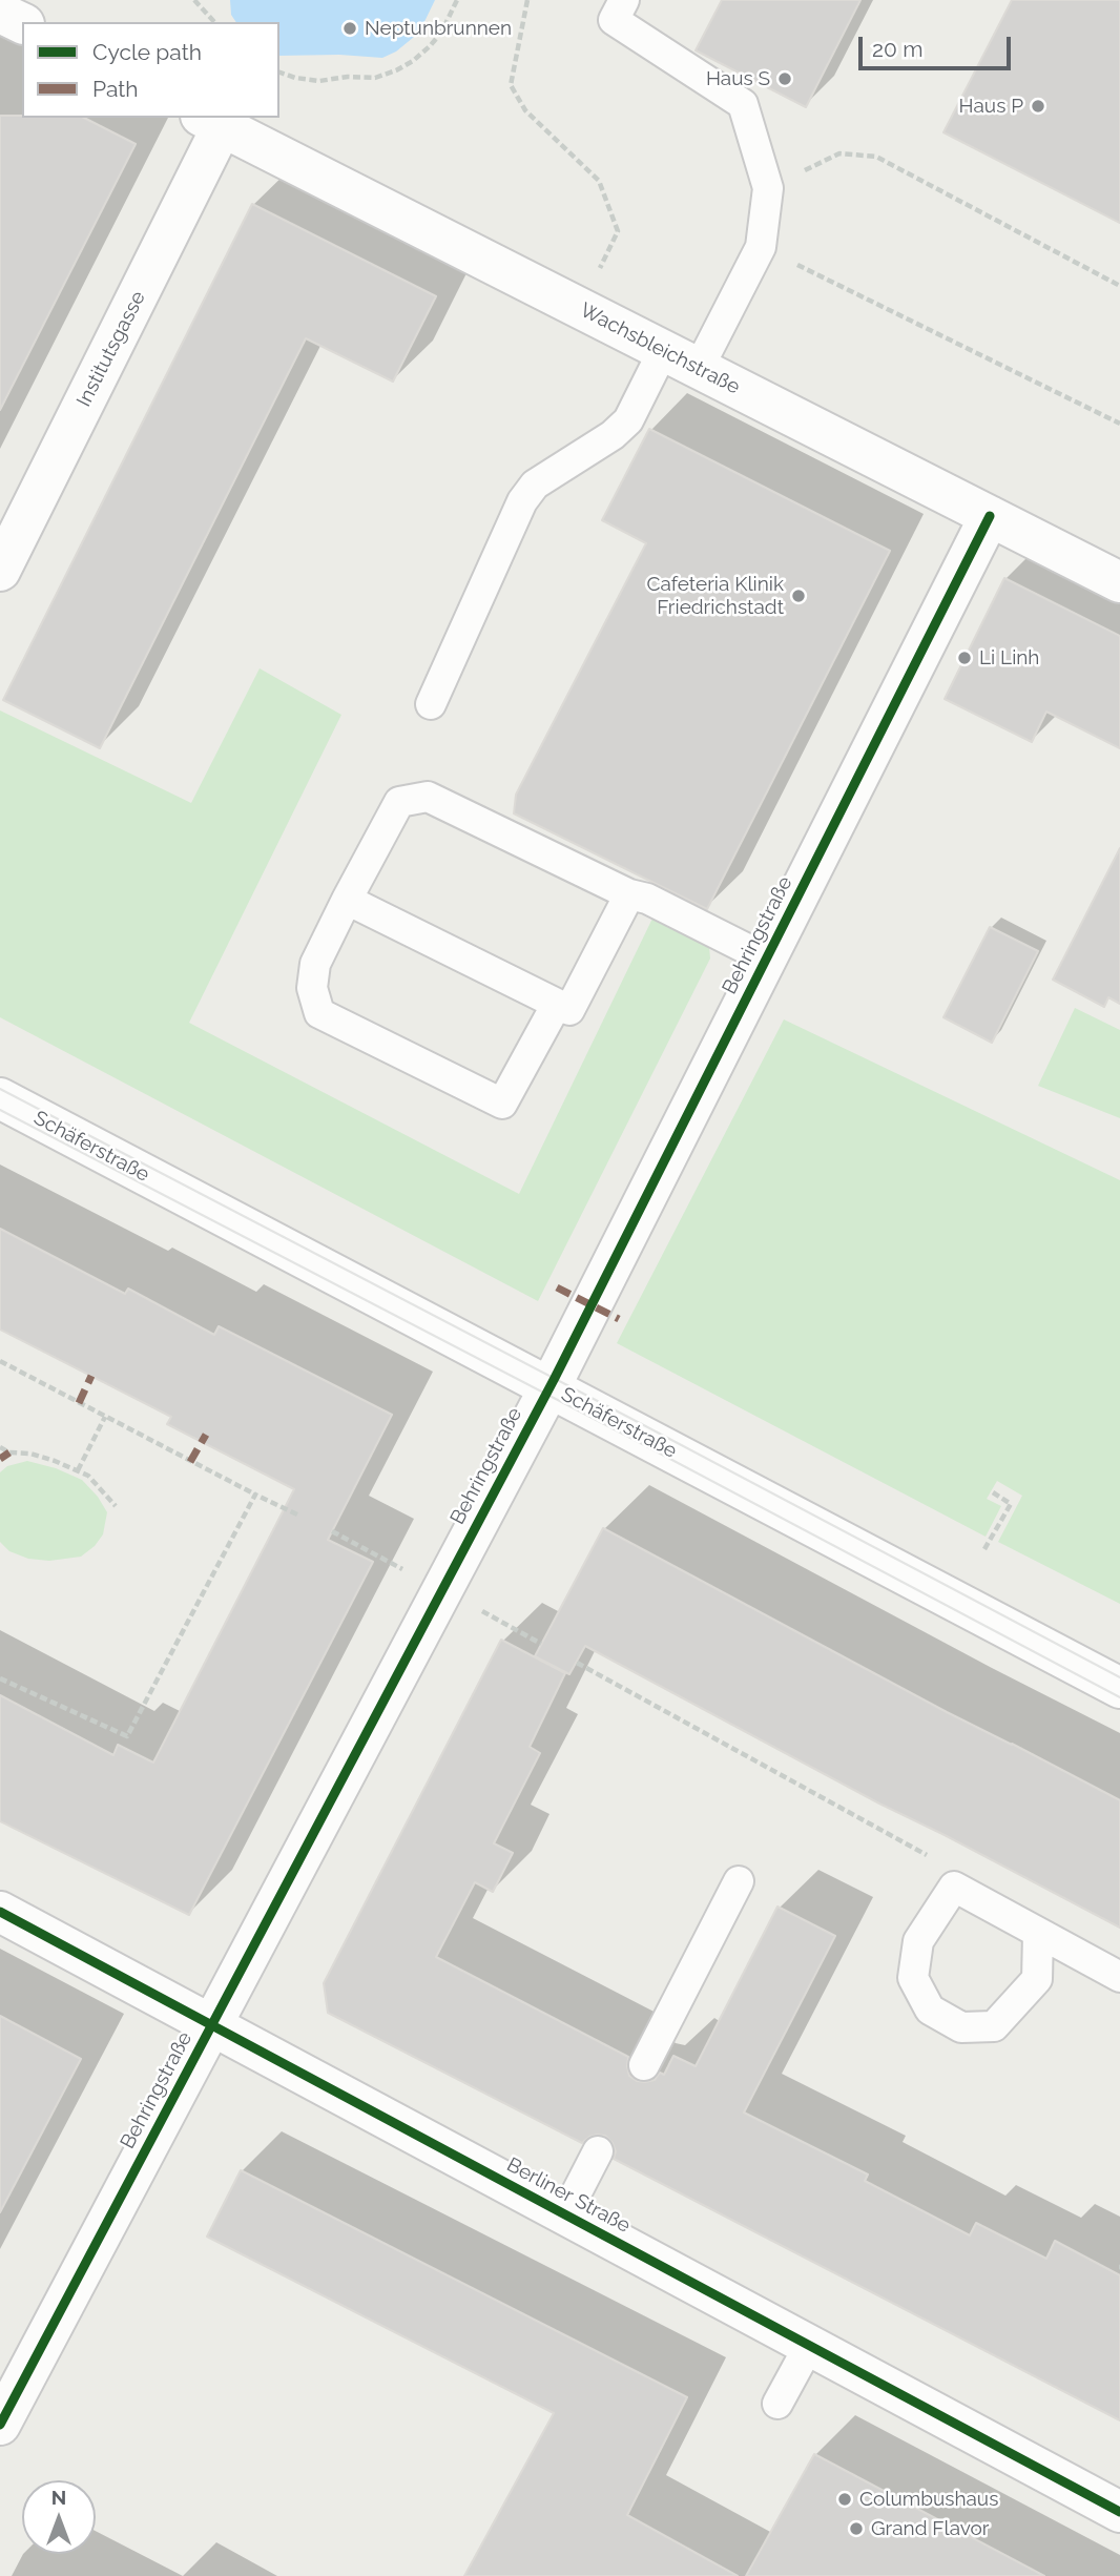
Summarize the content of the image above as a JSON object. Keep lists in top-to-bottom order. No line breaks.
{"streets":{"street":["Institutsgasse","Wachsbleichstraße","Behringstraße","Schäferstraße","Berliner Straße"]},"crossings":[["Institutsgasse","Wachsbleichstraße"],["Wachsbleichstraße","Behringstraße"],["Behringstraße","Schäferstraße"],["Behringstraße","Berliner Straße"]],"places":["Neptunbrunnen","Haus S","Haus P","Cafeteria Klinik Friedrichstadt","Li Linh","Columbushaus","Grand Flavor"],"legend":["Cycle path","Path"],"scale_bar":"20 m","north":"top"}
